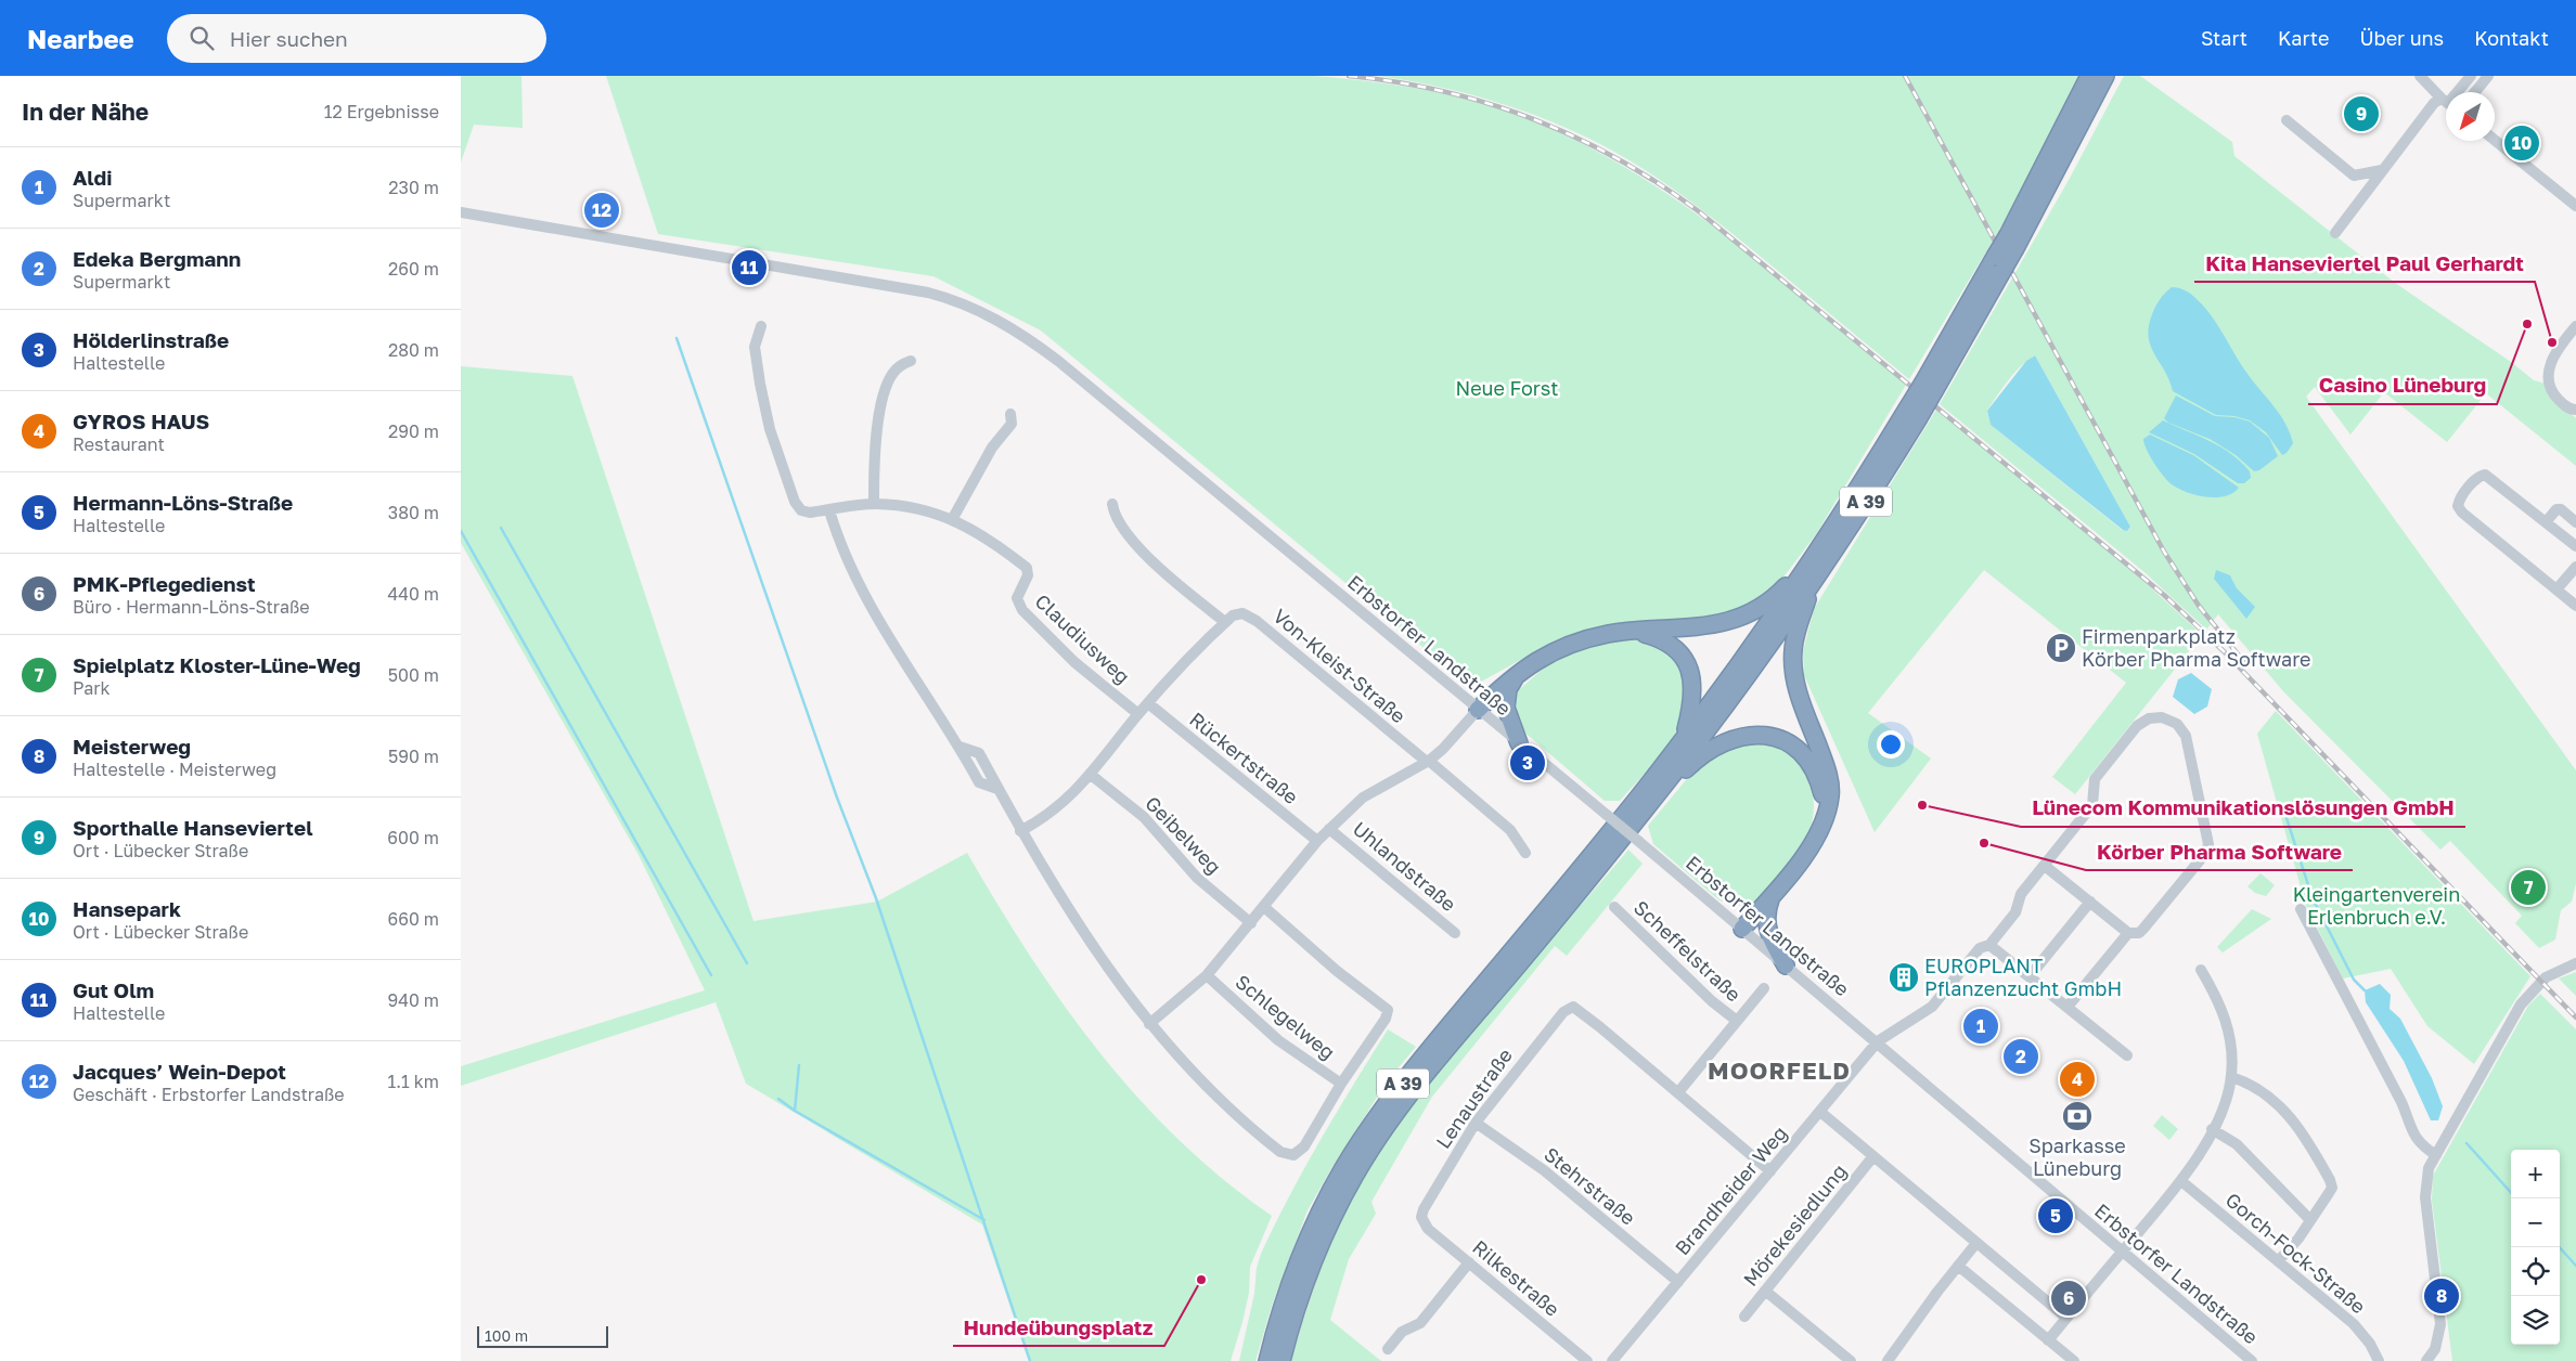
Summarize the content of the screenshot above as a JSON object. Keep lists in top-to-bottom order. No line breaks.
{"streets":{"highway":["A 39"],"street":["Claudiusweg","Erbstorfer Landstraße","Von-Kleist-Straße","Rückertstraße","Geibelweg","Uhlandstraße","Scheffelstraße","Schlegelweg","Lenaustraße","Stehrstraße","Brandheider Weg","Mörekesiedlung","Gorch-Fock-Straße","Rilkestraße"]},"crossings":[["Erbstorfer Landstraße","Brandheider Weg"],["Scheffelstraße","Lenaustraße"],["Lenaustraße","Stehrstraße"],["Lenaustraße","Rilkestraße"],["Stehrstraße","Brandheider Weg"],["Brandheider Weg","Mörekesiedlung"]],"districts":["MOORFELD"],"parks":["Neue Forst","Kleingartenverein Erlenbruch e.V."],"places":{"other":["Casino Lüneburg","Kita Hanseviertel Paul Gerhardt","Lünecom Kommunikationslösungen GmbH","Körber Pharma Software","Hundeübungsplatz"],"parking":["Firmenparkplatz Körber Pharma Software"],"building":["EUROPLANT Pflanzenzucht GmbH"],"bank":["Sparkasse Lüneburg"]},"scale_bar":"100 m","north":"bottom left","page":{"header":"Nearbee","search":"Hier suchen","nav":["Start","Karte","Über uns","Kontakt"],"heading":["In der Nähe","12 Ergebnisse"],"pins":["9","10","12","11","3","7","1","2","4","5","8","6"],"list":[{"mark":"1","name":"Aldi","note":"Supermarkt","value":"230 m"},{"mark":"2","name":"Edeka Bergmann","note":"Supermarkt","value":"260 m"},{"mark":"3","name":"Hölderlinstraße","note":"Haltestelle","value":"280 m"},{"mark":"4","name":"GYROS HAUS","note":"Restaurant","value":"290 m"},{"mark":"5","name":"Hermann-Löns-Straße","note":"Haltestelle","value":"380 m"},{"mark":"6","name":"PMK-Pflegedienst","note":"Büro · Hermann-Löns-Straße","value":"440 m"},{"mark":"7","name":"Spielplatz Kloster-Lüne-Weg","note":"Park","value":"500 m"},{"mark":"8","name":"Meisterweg","note":"Haltestelle · Meisterweg","value":"590 m"},{"mark":"9","name":"Sporthalle Hanseviertel","note":"Ort · Lübecker Straße","value":"600 m"},{"mark":"10","name":"Hansepark","note":"Ort · Lübecker Straße","value":"660 m"},{"mark":"11","name":"Gut Olm","note":"Haltestelle","value":"940 m"},{"mark":"12","name":"Jacques’ Wein-Depot","note":"Geschäft · Erbstorfer Landstraße","value":"1.1 km"}],"map_buttons":["+","−"],"scale":"100 m"}}
